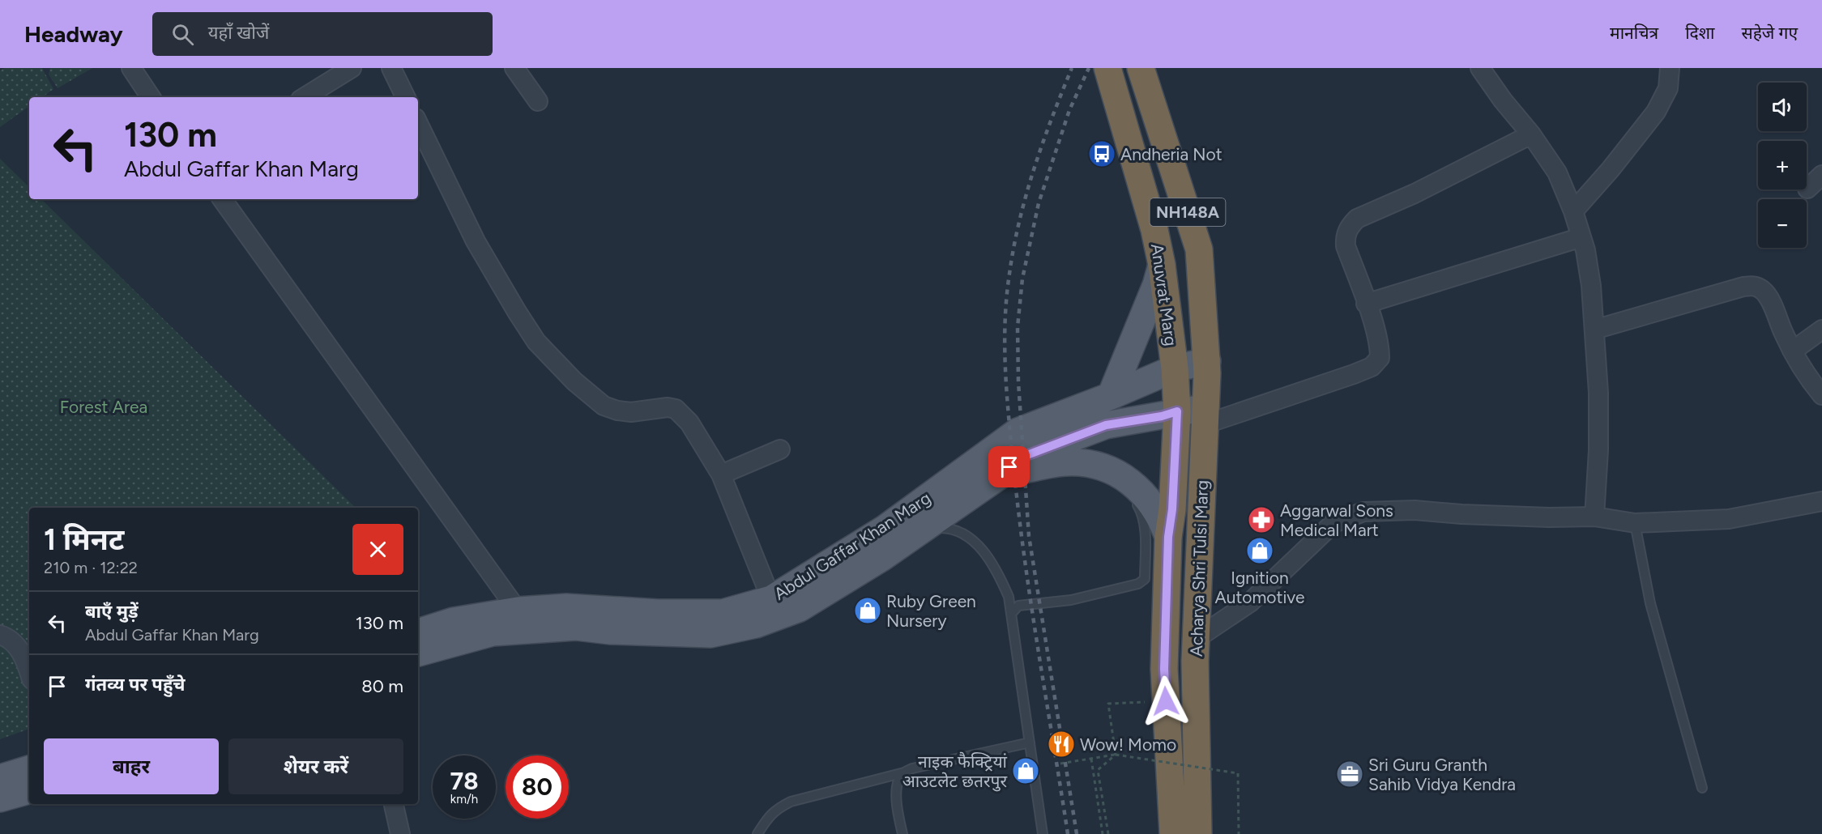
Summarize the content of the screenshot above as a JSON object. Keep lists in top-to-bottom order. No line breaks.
{"streets":{"highway":["NH148A","Anuvrat Marg","Acharya Shri Tulsi Marg"],"main road":["Abdul Gaffar Khan Marg"]},"crossings":[["Anuvrat Marg","Abdul Gaffar Khan Marg"],["Anuvrat Marg","Acharya Shri Tulsi Marg"],["Abdul Gaffar Khan Marg","Acharya Shri Tulsi Marg"]],"parks":["Forest Area"],"places":{"bus stop":["Andheria Not"],"pharmacy":["Aggarwal Sons Medical Mart"],"shop":["Ignition Automotive","Ruby Green Nursery","नाइक फैक्ट्रियां आउटलेट छतरपुर"],"restaurant":["Wow! Momo"],"office":["Sri Guru Granth Sahib Vidya Kendra"]},"page":{"header":"Headway","search":"यहाँ खोजें","nav":["मानचित्र","दिशा","सहेजे गए"],"map_buttons":["+","−"],"turn":["130 m","Abdul Gaffar Khan Marg"],"heading":["1 मिनट","210 m · 12:22"],"list":[{"name":"बाएँ मुड़ें","note":"Abdul Gaffar Khan Marg","value":"130 m"},{"name":"गंतव्य पर पहुँचे","value":"80 m"}],"buttons":["बाहर","शेयर करें"],"speed":"78 km/h","limit":"80"}}
